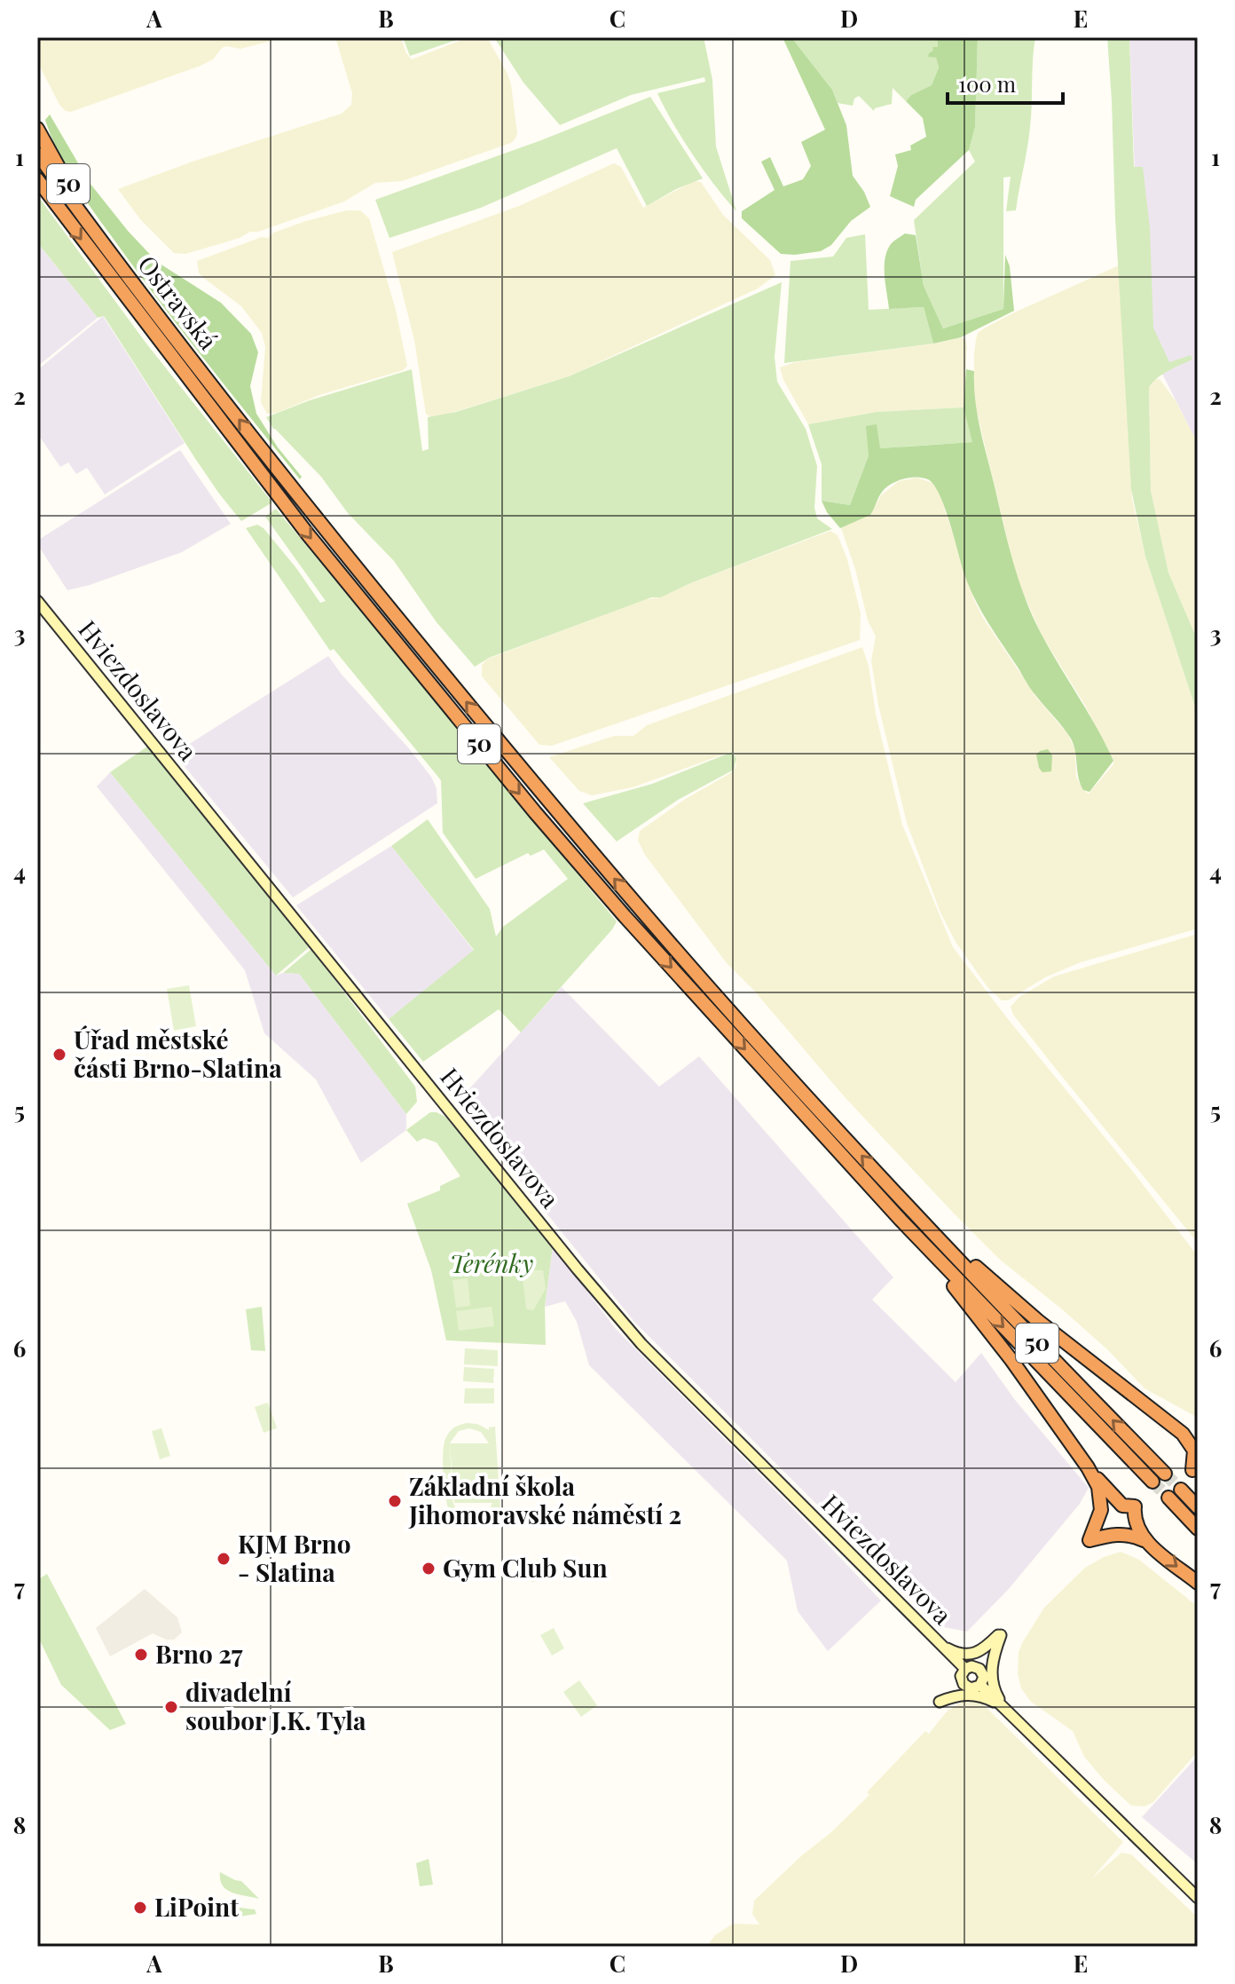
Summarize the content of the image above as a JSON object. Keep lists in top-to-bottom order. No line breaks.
{"streets":{"highway":["50","Ostravská"],"main road":["Hviezdoslavova"]},"crossings":[["50","Ostravská"]],"parks":["Terénky"],"places":["Úřad městské části Brno-Slatina","Základní škola Jihomoravské náměstí 2","KJM Brno - Slatina","Gym Club Sun","Brno 27","divadelní soubor J.K. Tyla","LiPoint"],"scale_bar":"100 m","grid":{"columns":["A","B","C","D","E"],"rows":["1","2","3","4","5","6","7","8"]}}
